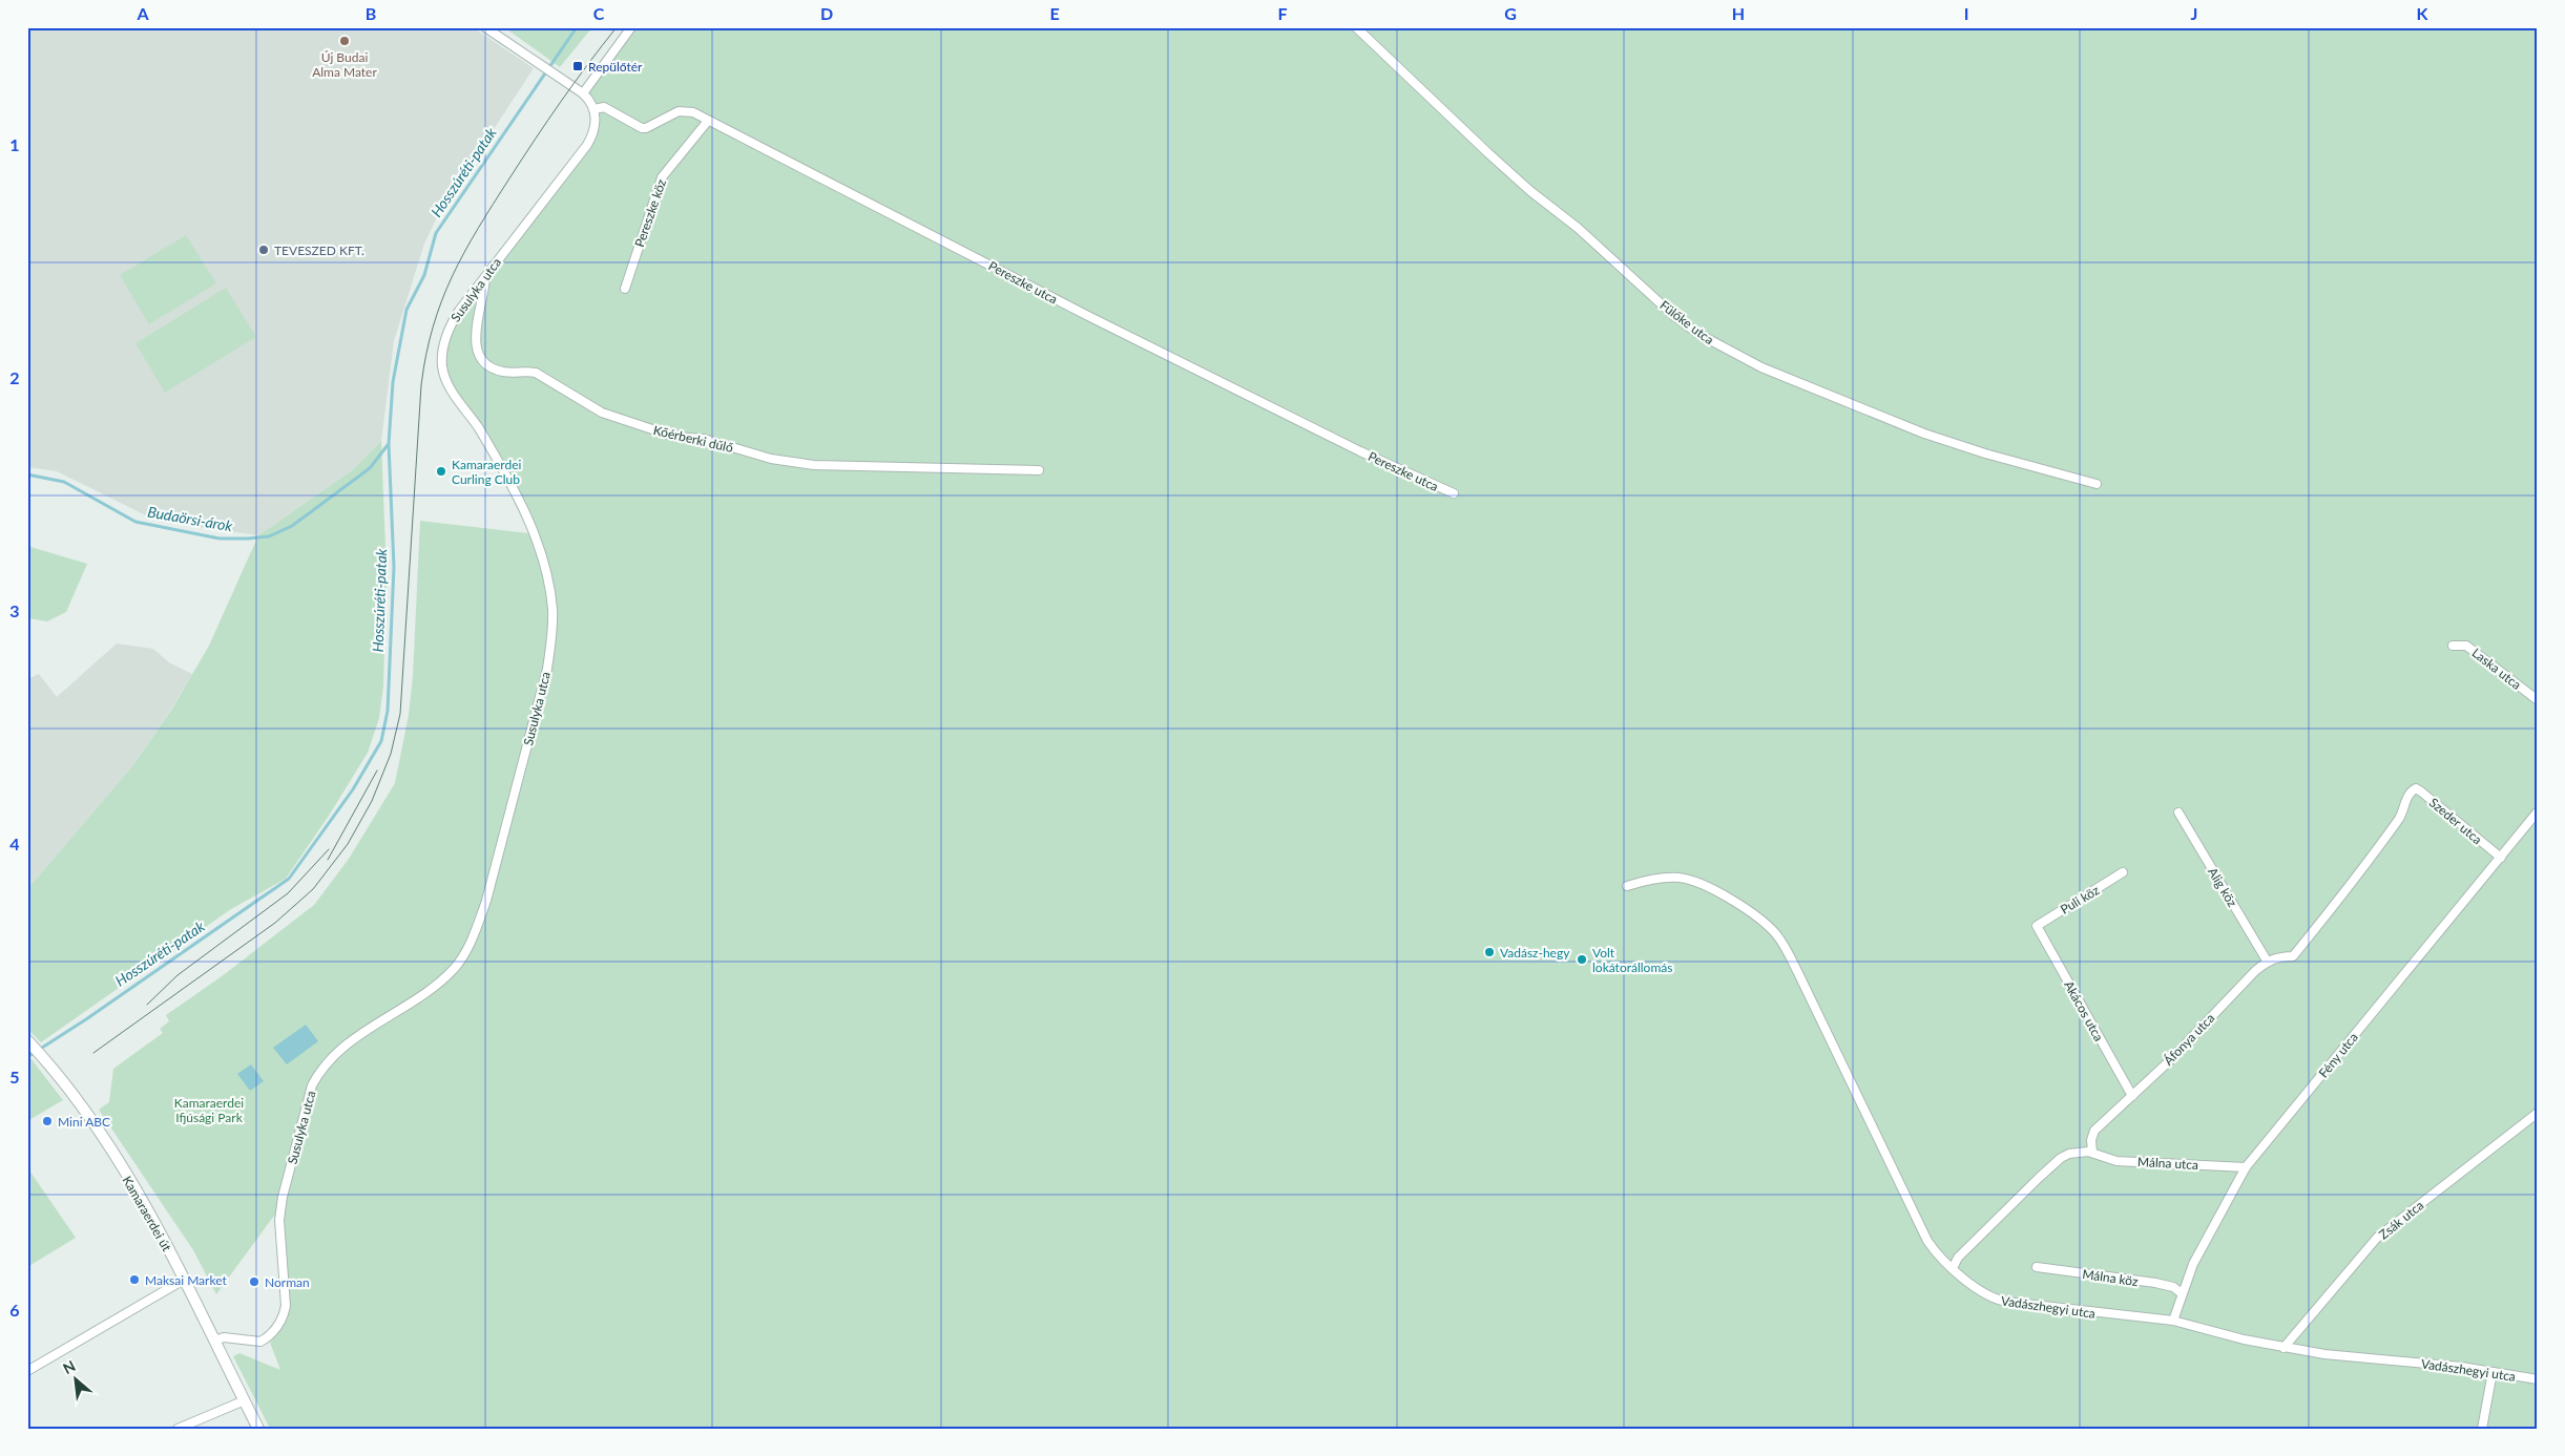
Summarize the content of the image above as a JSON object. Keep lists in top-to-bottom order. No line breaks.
{"streets":{"street":["Pereszke köz","Pereszke utca","Susulyka utca","Fülőke utca","Kőérberki dűlő","Laska utca","Szeder utca","Alig köz","Puli köz","Akácos utca","Áfonya utca","Fény utca","Málna utca","Kamaraerdei út","Zsák utca","Málna köz","Vadászhegyi utca"]},"crossings":[["Pereszke köz","Pereszke utca"],["Pereszke utca","Susulyka utca"],["Susulyka utca","Kőérberki dűlő"],["Susulyka utca","Kamaraerdei út"],["Szeder utca","Alig köz"],["Szeder utca","Áfonya utca"],["Szeder utca","Fény utca"],["Alig köz","Áfonya utca"],["Puli köz","Akácos utca"],["Akácos utca","Áfonya utca"],["Áfonya utca","Málna utca"],["Fény utca","Málna utca"],["Fény utca","Málna köz"],["Fény utca","Vadászhegyi utca"],["Zsák utca","Vadászhegyi utca"]],"water":["Hosszúréti-patak","Budaörsi-árok"],"parks":["Kamaraerdei Ifjúsági Park"],"places":{"other":["Új Budai Alma Mater","TEVESZED KFT.","Kamaraerdei Curling Club","Vadász-hegy","Volt lokátorállomás","Mini ABC","Maksai Market","Norman"],"transit":["Repülőtér"]},"north":"top left","grid":{"columns":["A","B","C","D","E","F","G","H","I","J","K"],"rows":["1","2","3","4","5","6"]}}
